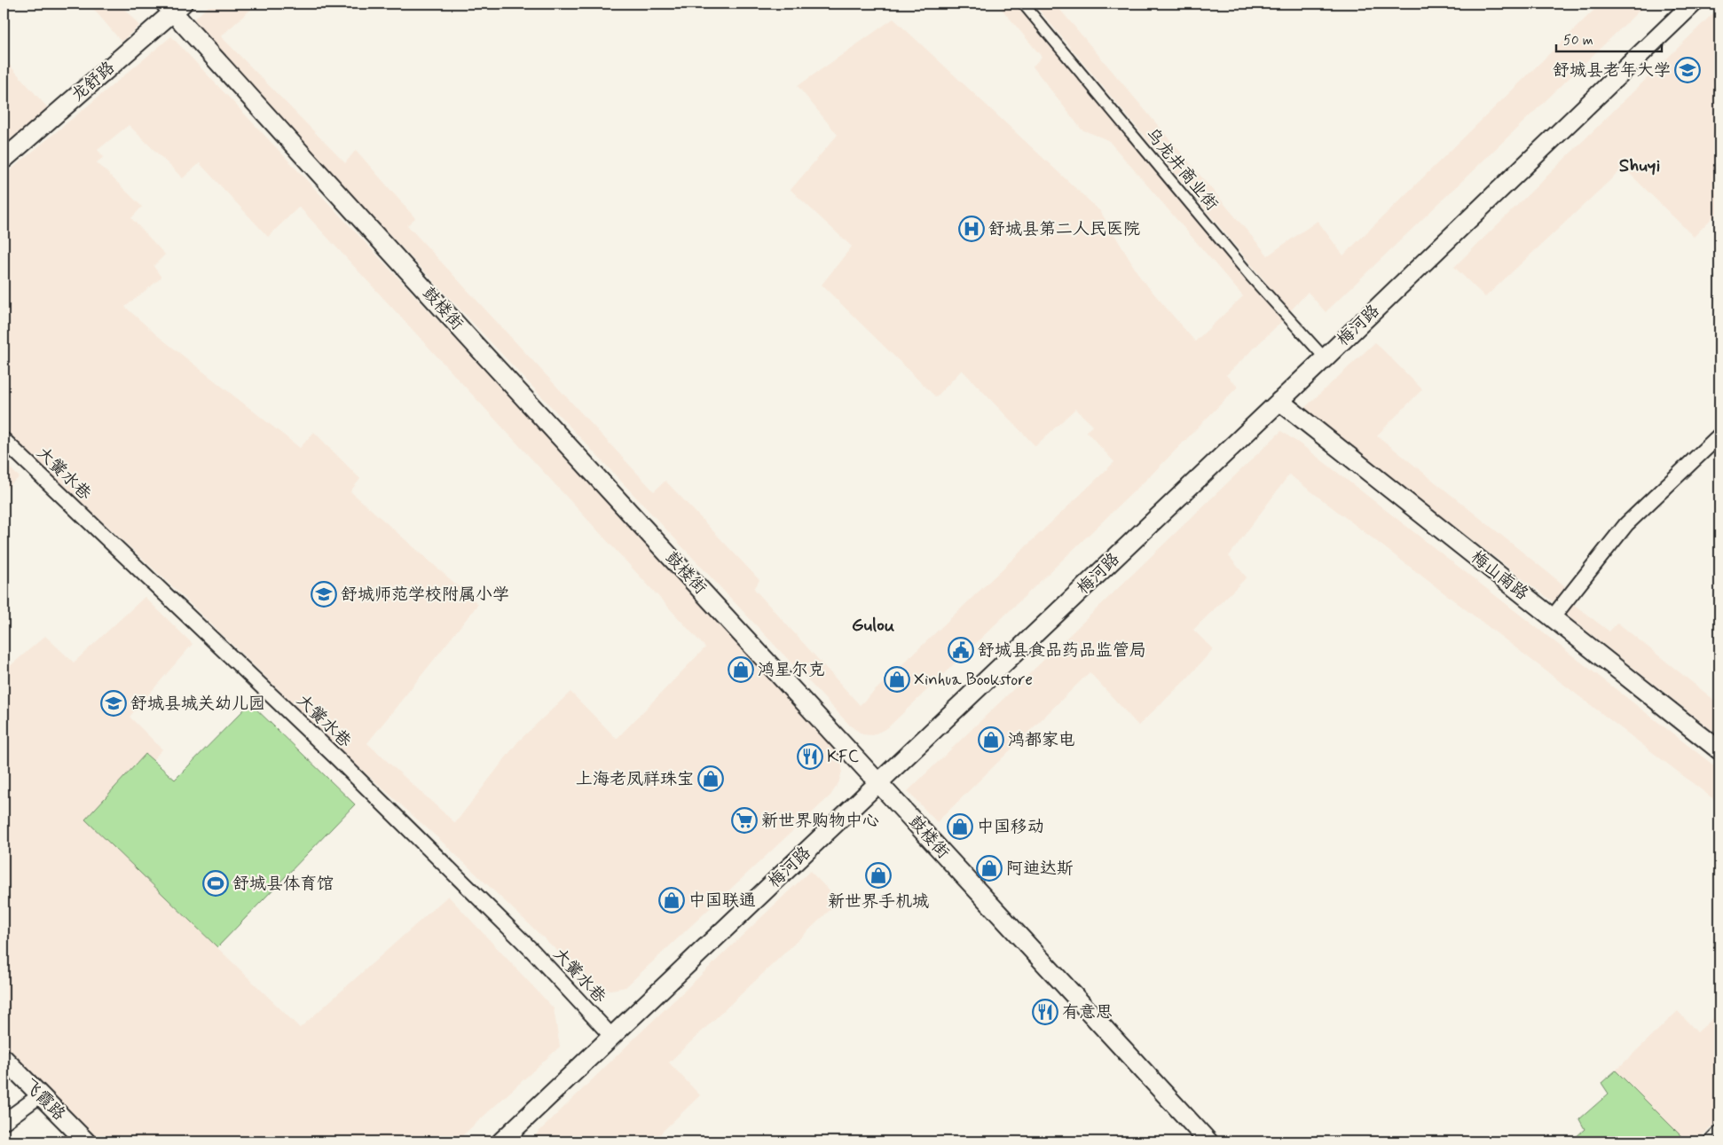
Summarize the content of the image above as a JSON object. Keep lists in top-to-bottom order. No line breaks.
{"streets":{"street":["龙舒路","乌龙井商业街","鼓楼街","梅河路","大黉水巷","梅山南路","飞霞路"]},"crossings":[["龙舒路","鼓楼街"],["乌龙井商业街","梅河路"],["鼓楼街","梅河路"],["梅河路","大黉水巷"],["梅河路","梅山南路"]],"districts":["Shuyi","Gulou"],"places":{"school or university":["舒城县老年大学","舒城师范学校附属小学","舒城县城关幼儿园"],"hospital":["舒城县第二人民医院"],"public building":["舒城县食品药品监管局"],"shop":["鸿星尔克","Xinhua Bookstore","鸿都家电","上海老凤祥珠宝","中国移动","阿迪达斯","新世界手机城","中国联通"],"restaurant":["KFC","有意思"],"supermarket":["新世界购物中心"],"sports":["舒城县体育馆"]},"scale_bar":"50 m"}
